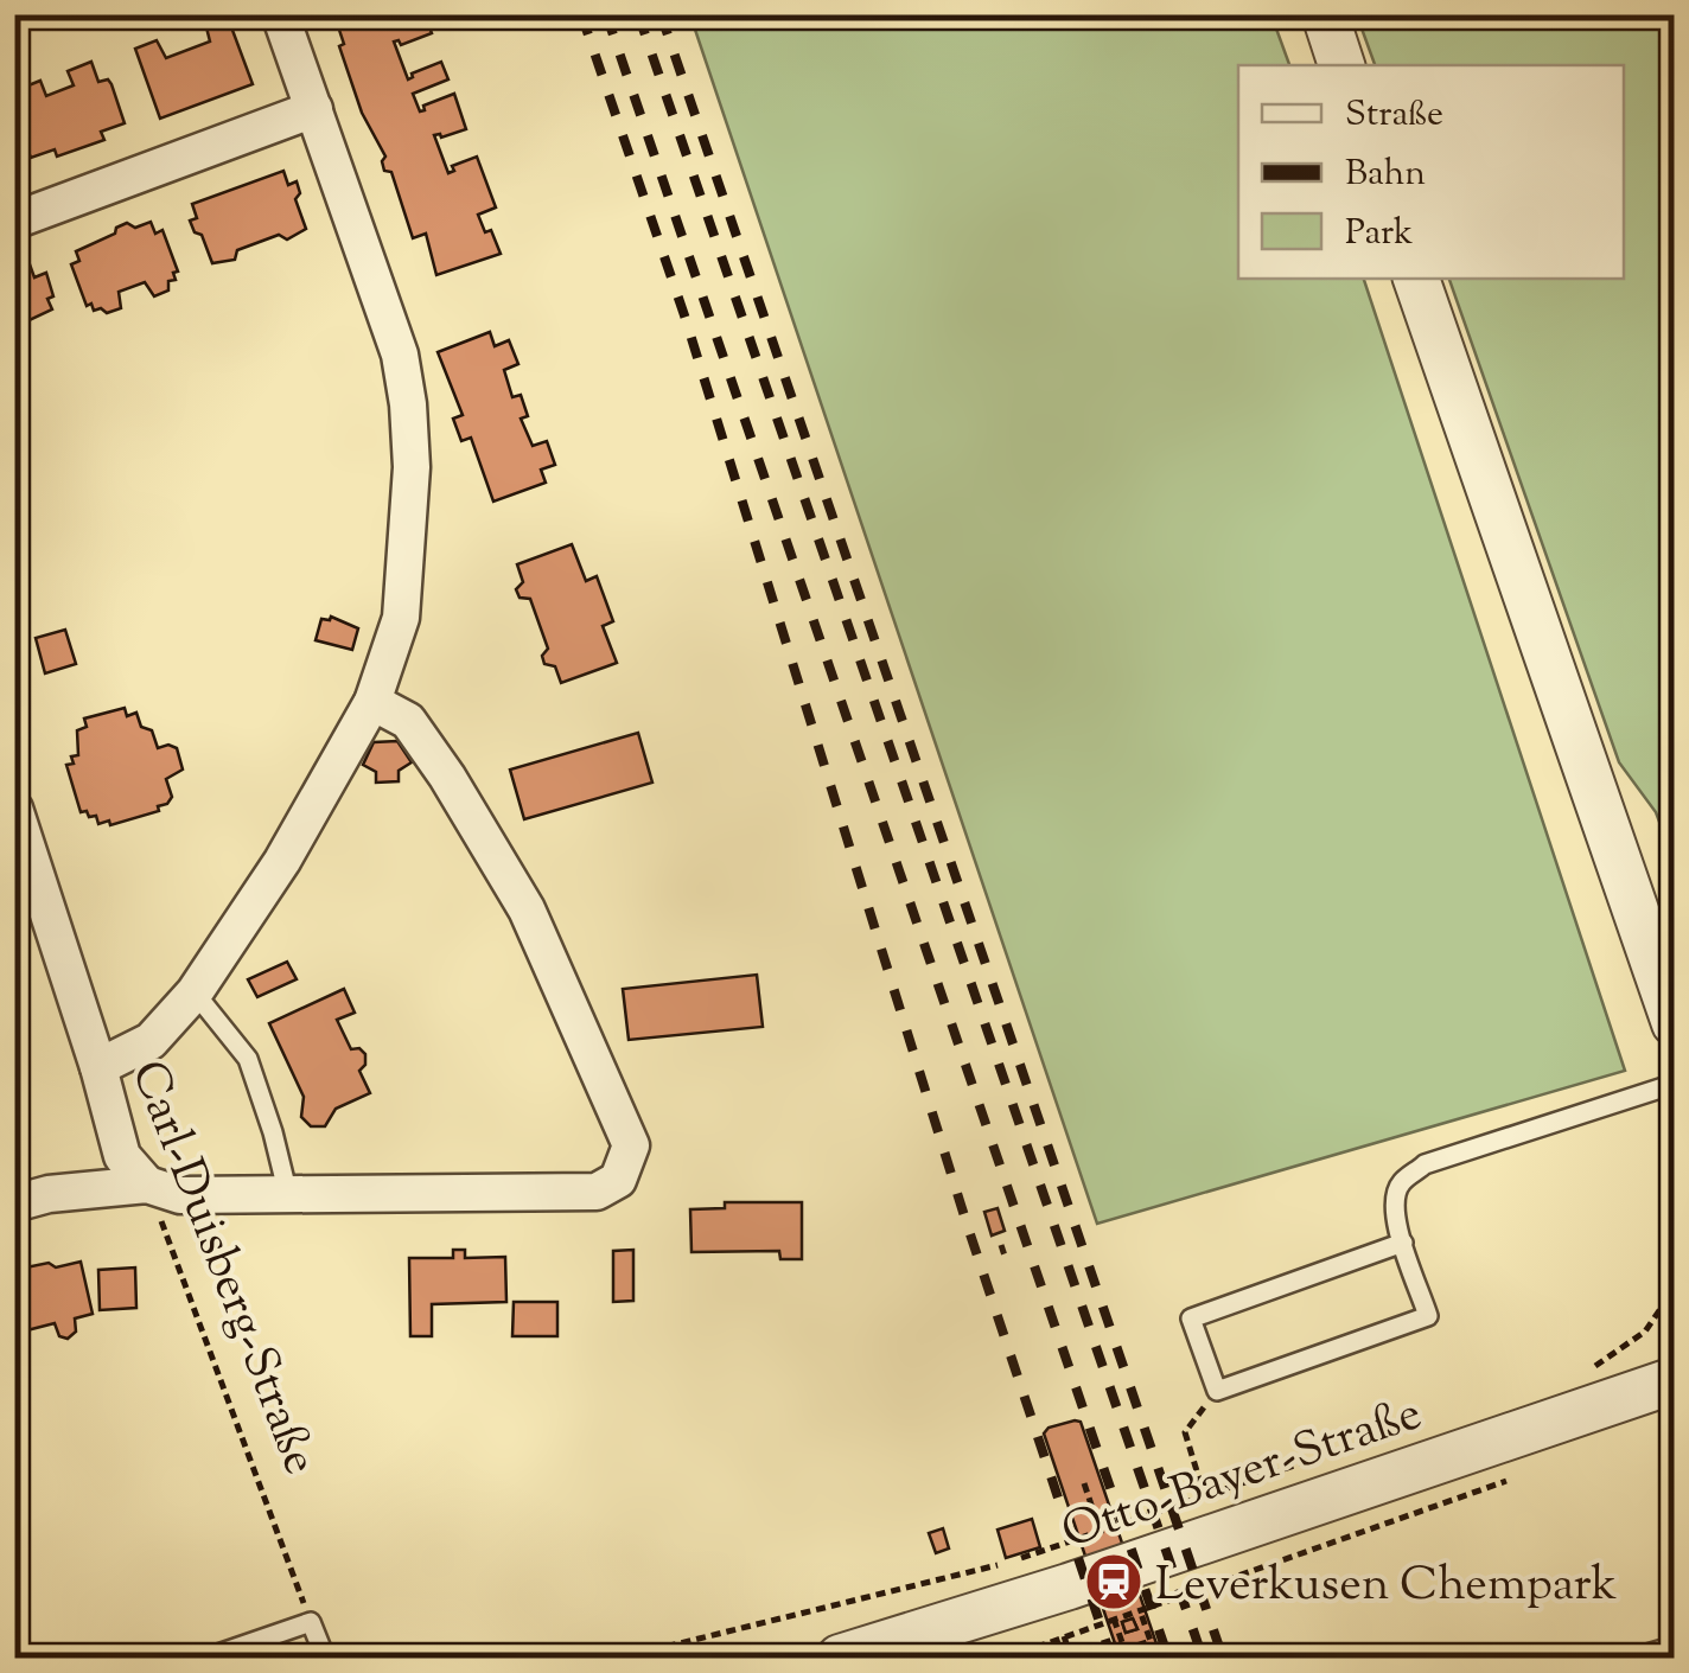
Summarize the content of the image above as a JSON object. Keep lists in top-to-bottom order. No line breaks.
{"streets":{"street":["Carl-Duisberg-Straße","Otto-Bayer-Straße"]},"places":{"station":["Leverkusen Chempark"]},"legend":["Straße","Bahn","Park"]}
